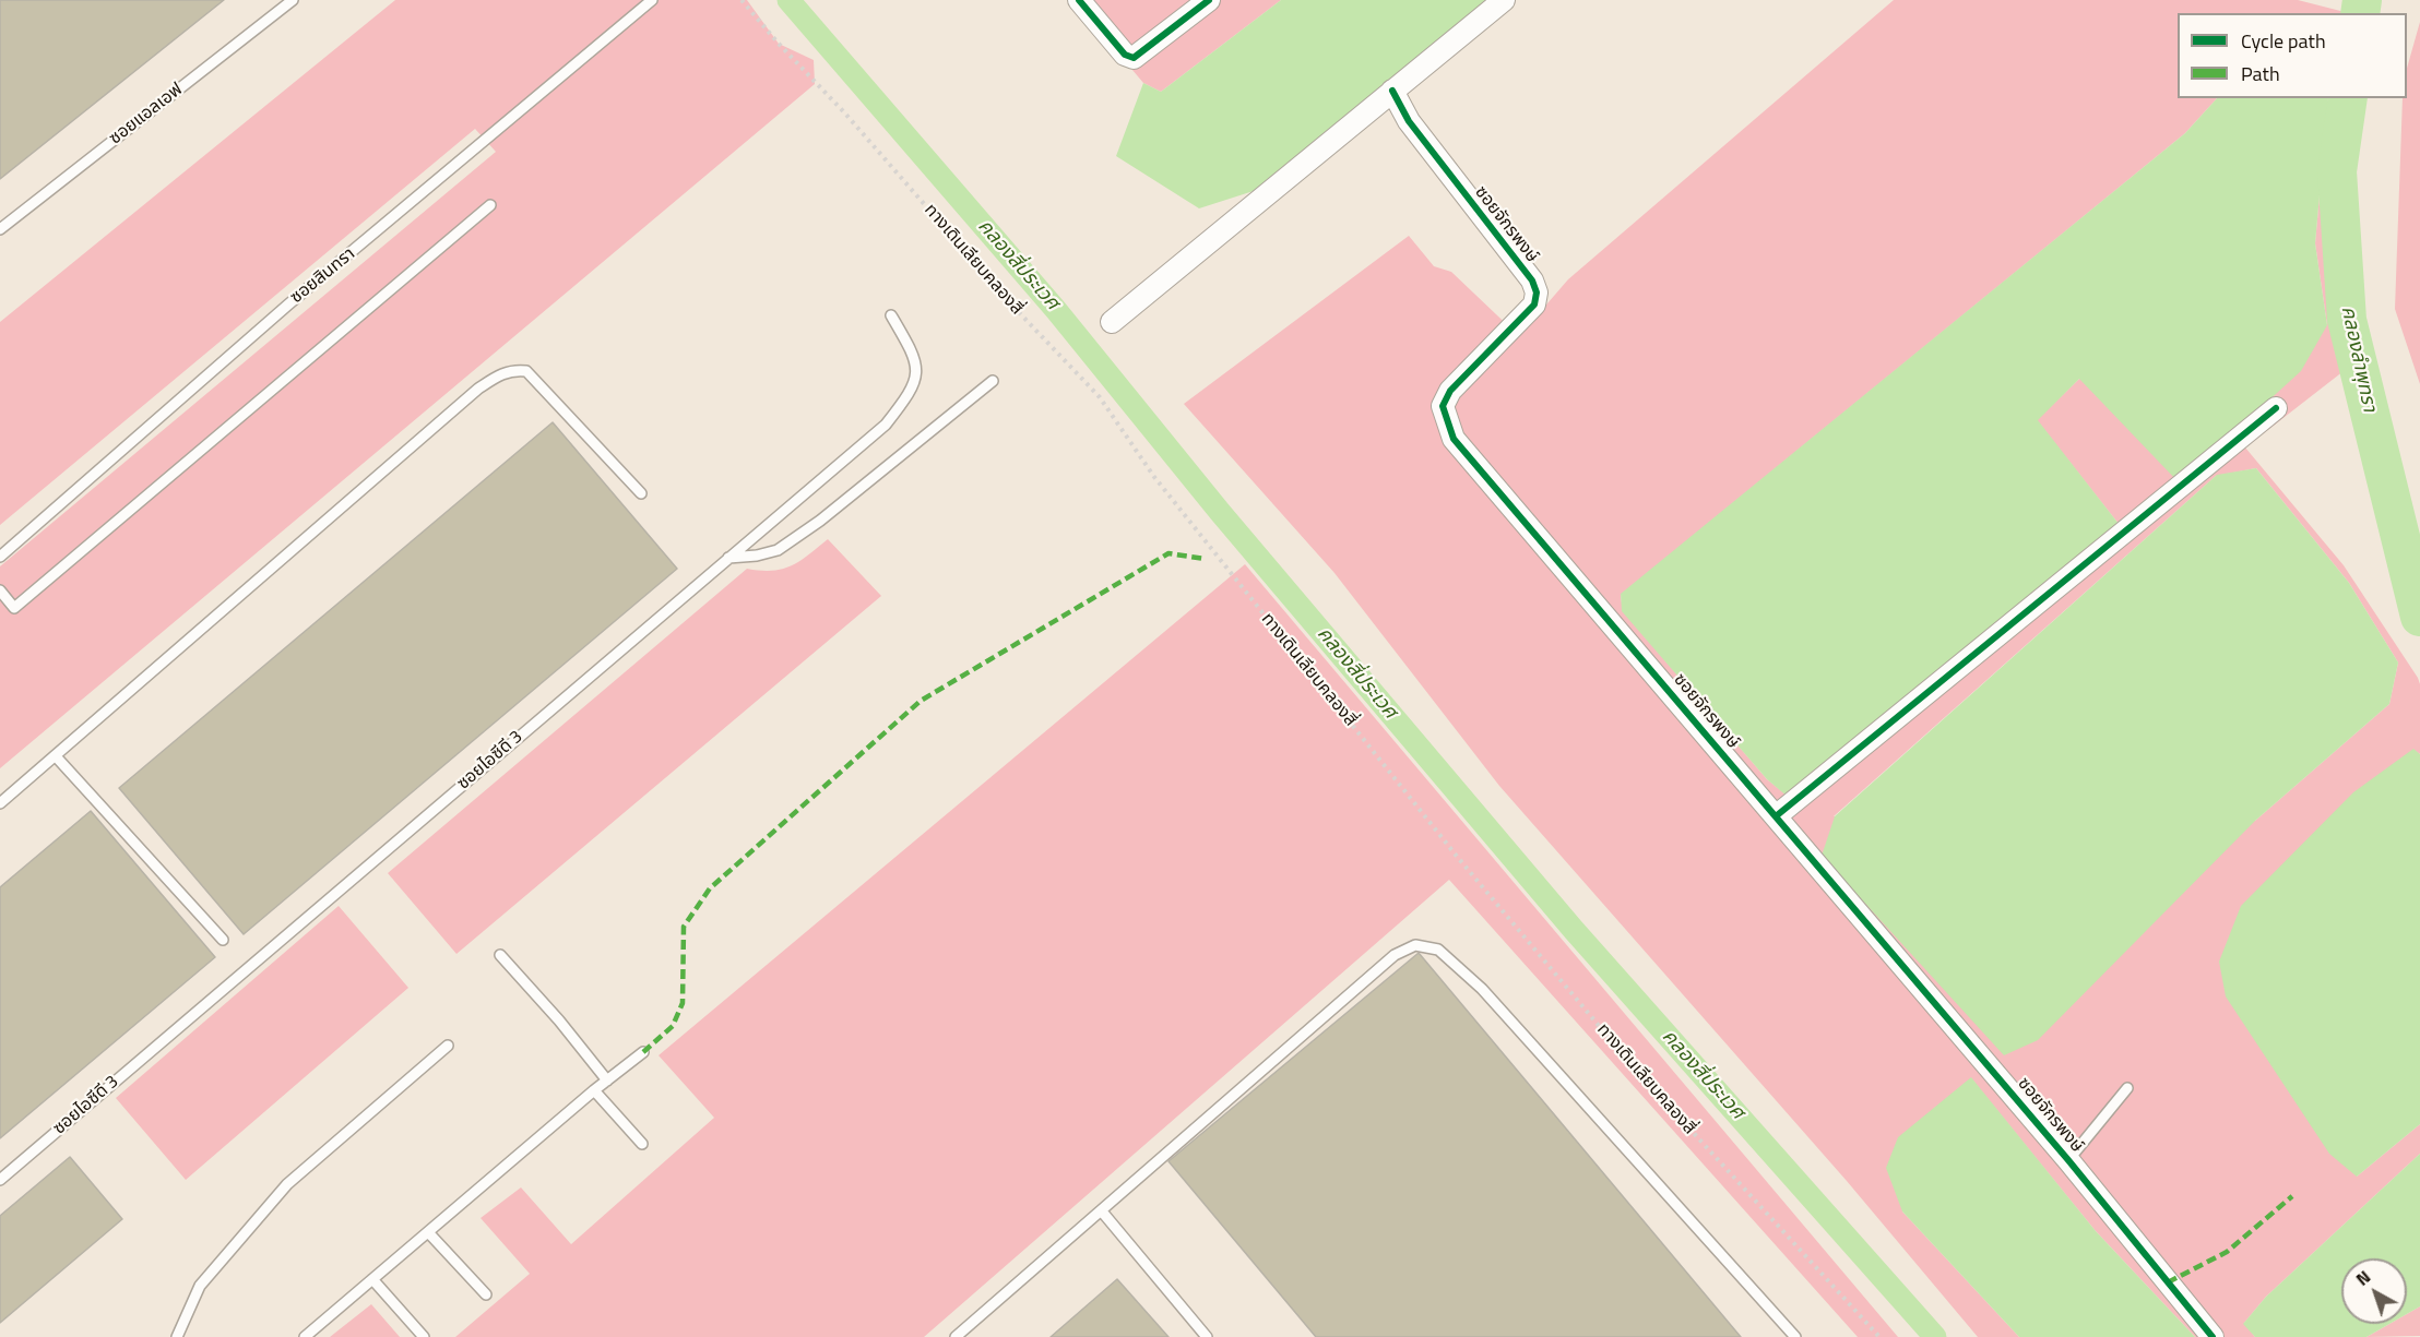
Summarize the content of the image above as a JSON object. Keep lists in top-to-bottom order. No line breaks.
{"streets":{"street":["ซอยจักรพงษ์"],"lane":["ซอยแอลเอฟ","ซอยสินทรา","ซอยไอซีดี 3"],"path":["ทางเดินเลียบคลองสี่"]},"water":["คลองสี่ประเวศ","คลองลำพุทรา"],"legend":["Cycle path","Path"],"north":"top left"}
